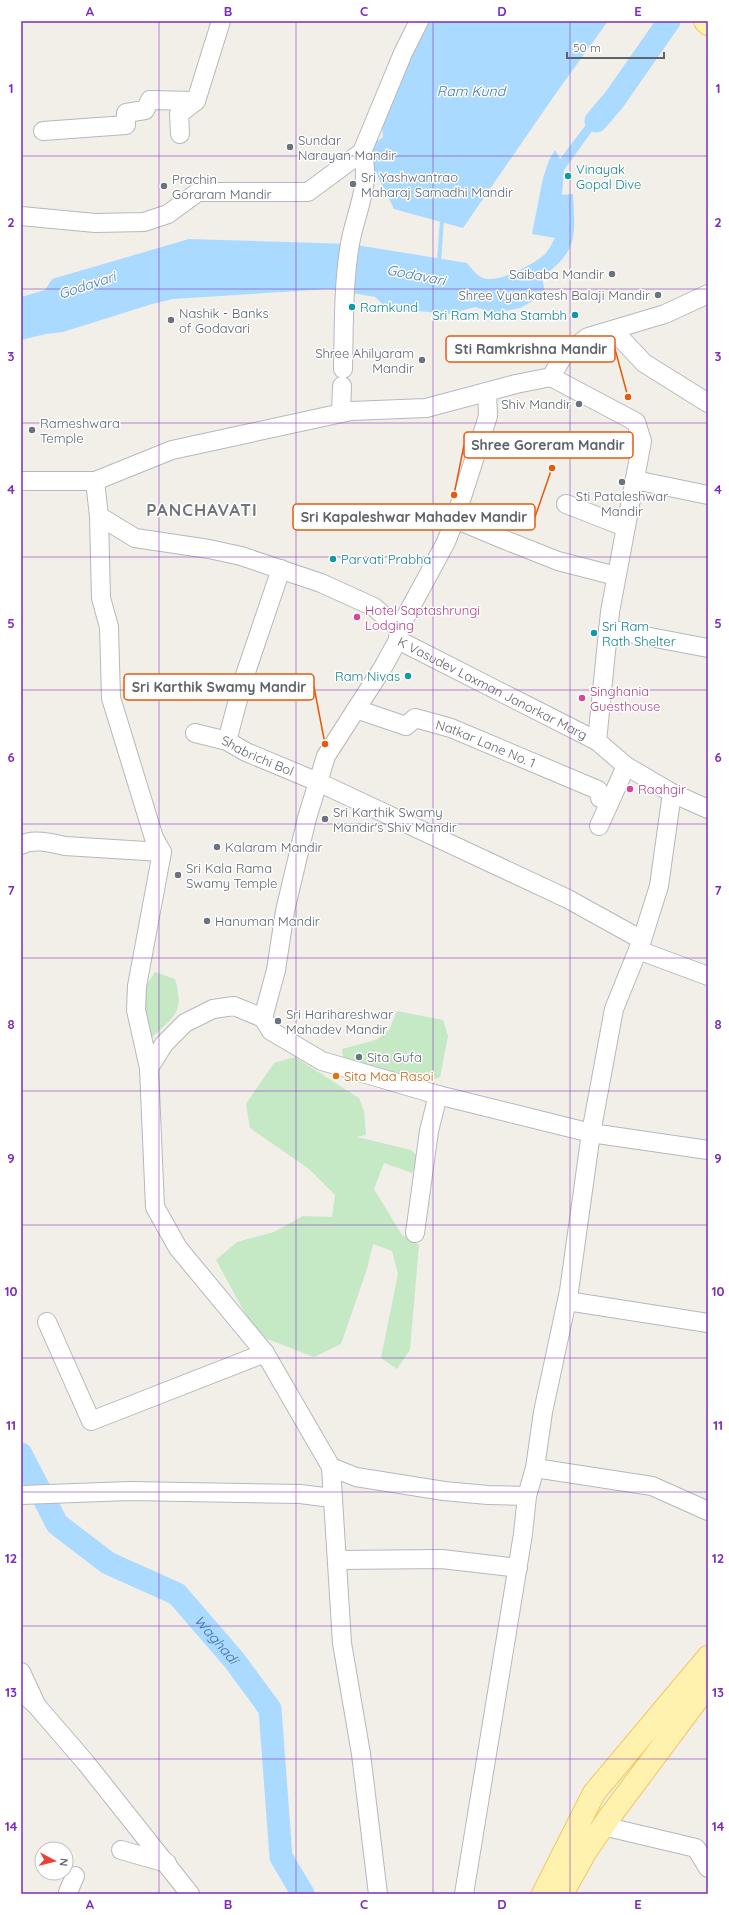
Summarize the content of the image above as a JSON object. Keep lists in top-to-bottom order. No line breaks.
{"streets":{"street":["K Vasudev Laxman Janorkar Marg","Natkar Lane No. 1","Shabrichi Bol"]},"districts":["PANCHAVATI"],"water":["Ram Kund","Godavari","Waghadi"],"places":["Sundar Narayan Mandir","Vinayak Gopal Dive","Sri Yashwantrao Maharaj Samadhi Mandir","Prachin Goraram Mandir","Saibaba Mandir","Shree Vyankatesh Balaji Mandir","Ramkund","Sri Ram Maha Stambh","Nashik - Banks of Godavari","Shree Ahilyaram Mandir","Sti Ramkrishna Mandir","Shiv Mandir","Rameshwara Temple","Sri Kapaleshwar Mahadev Mandir","Sti Pataleshwar Mandir","Shree Goreram Mandir","Parvati Prabha","Hotel Saptashrungi Lodging","Sri Ram Rath Shelter","Ram Nivas","Singhania Guesthouse","Sri Karthik Swamy Mandir","Raahgir","Sri Karthik Swamy Mandir's Shiv Mandir","Kalaram Mandir","Sri Kala Rama Swamy Temple","Hanuman Mandir","Sri Harihareshwar Mahadev Mandir","Sita Gufa","Sita Maa Rasoi"],"scale_bar":"50 m","north":"right","grid":{"columns":["A","B","C","D","E"],"rows":["1","2","3","4","5","6","7","8","9","10","11","12","13","14"]}}
